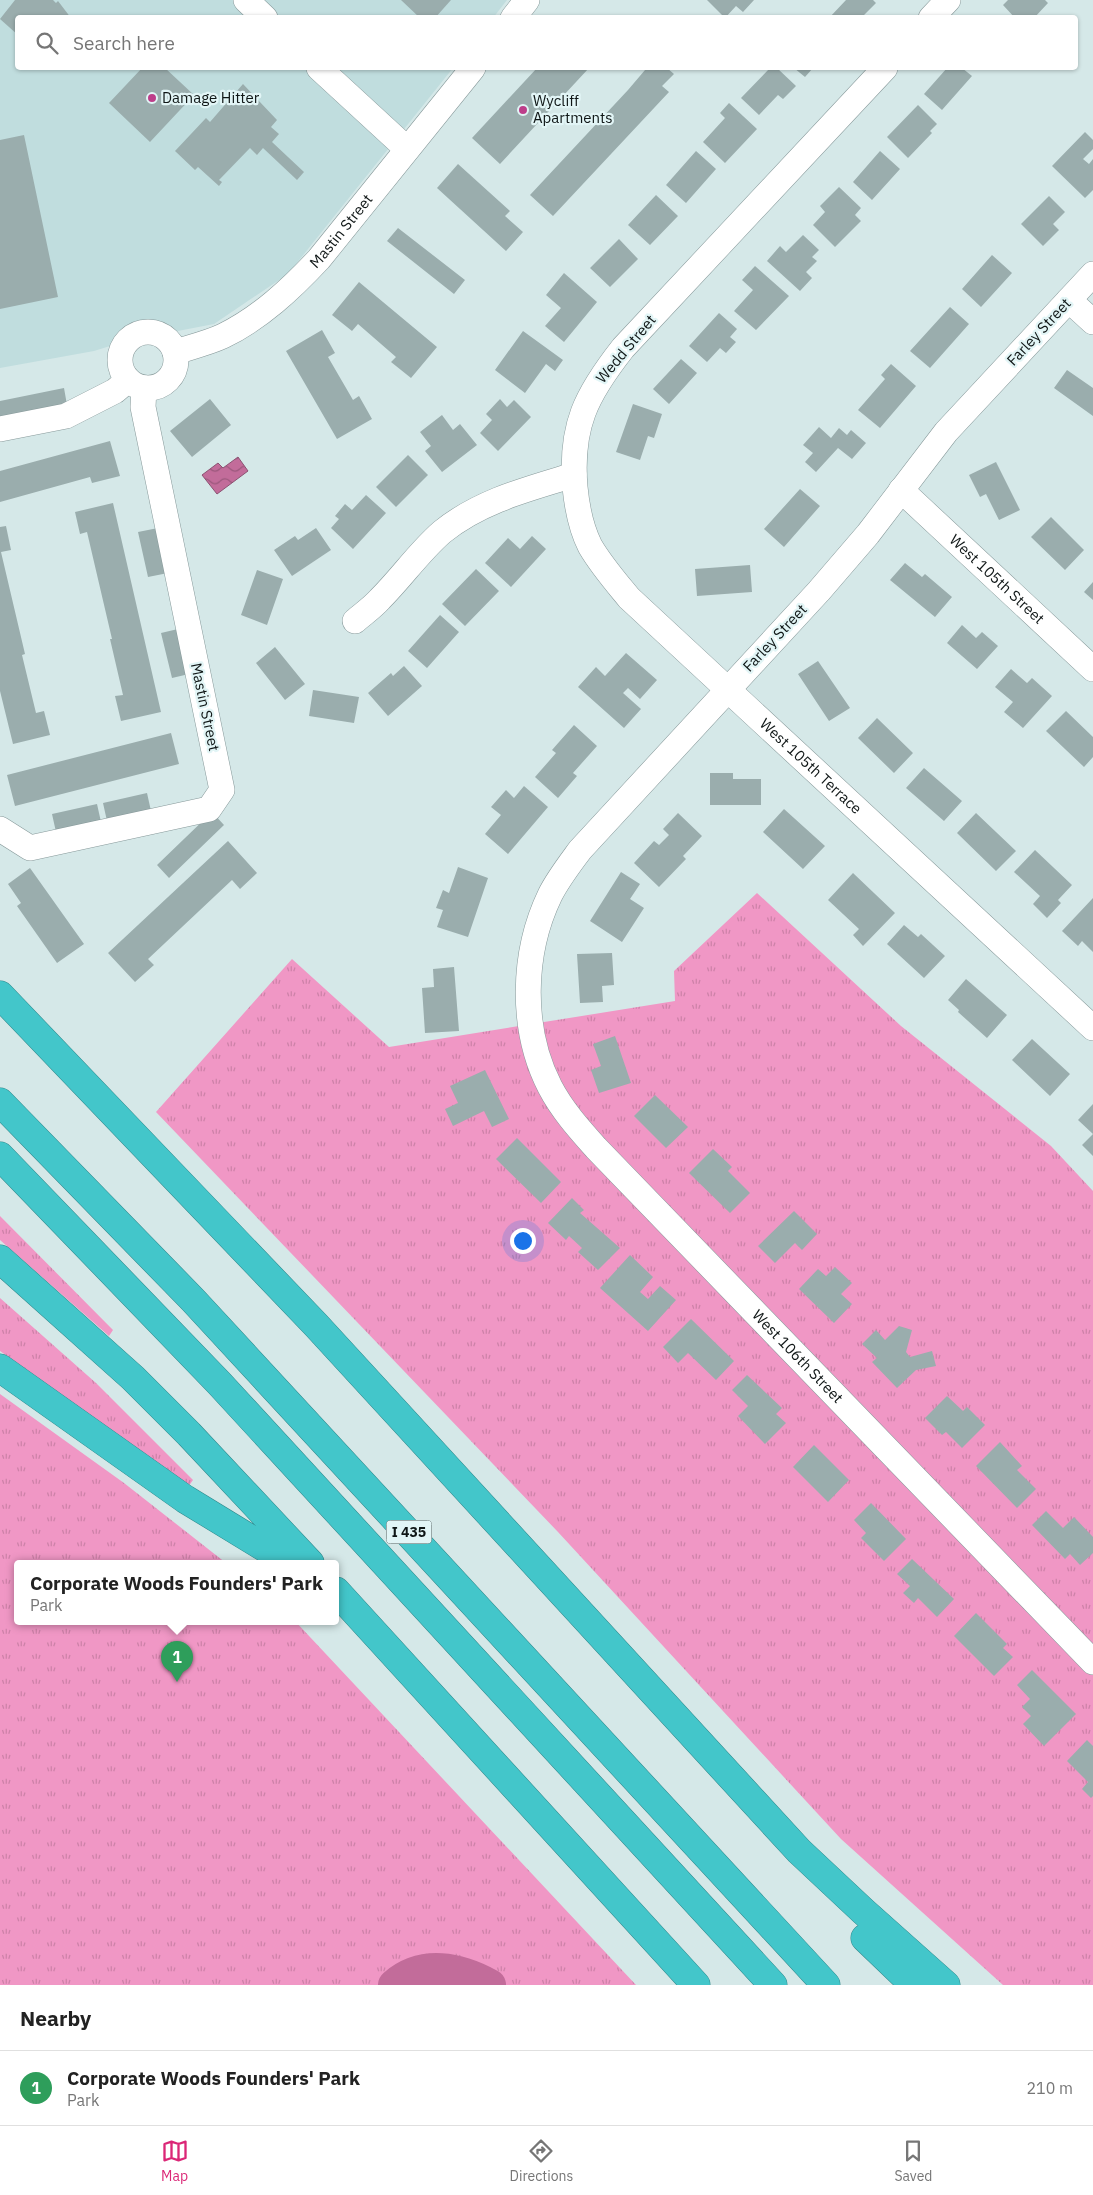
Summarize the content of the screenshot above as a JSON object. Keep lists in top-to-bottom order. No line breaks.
{"streets":{"highway":["I 435"],"street":["Mastin Street","Farley Street","Wedd Street","West 105th Street","West 105th Terrace","West 106th Street"]},"crossings":[["Farley Street","West 105th Street"],["Farley Street","West 105th Terrace"],["Farley Street","West 106th Street"],["Wedd Street","West 105th Terrace"]],"places":["Damage Hitter","Wycliff Apartments"],"page":{"search":"Search here","popup":["Corporate Woods Founders' Park","Park"],"pins":"1","heading":"Nearby","list":[{"mark":"1","name":"Corporate Woods Founders' Park","note":"Park","value":"210 m"}],"nav":["Map","Directions","Saved"]}}
